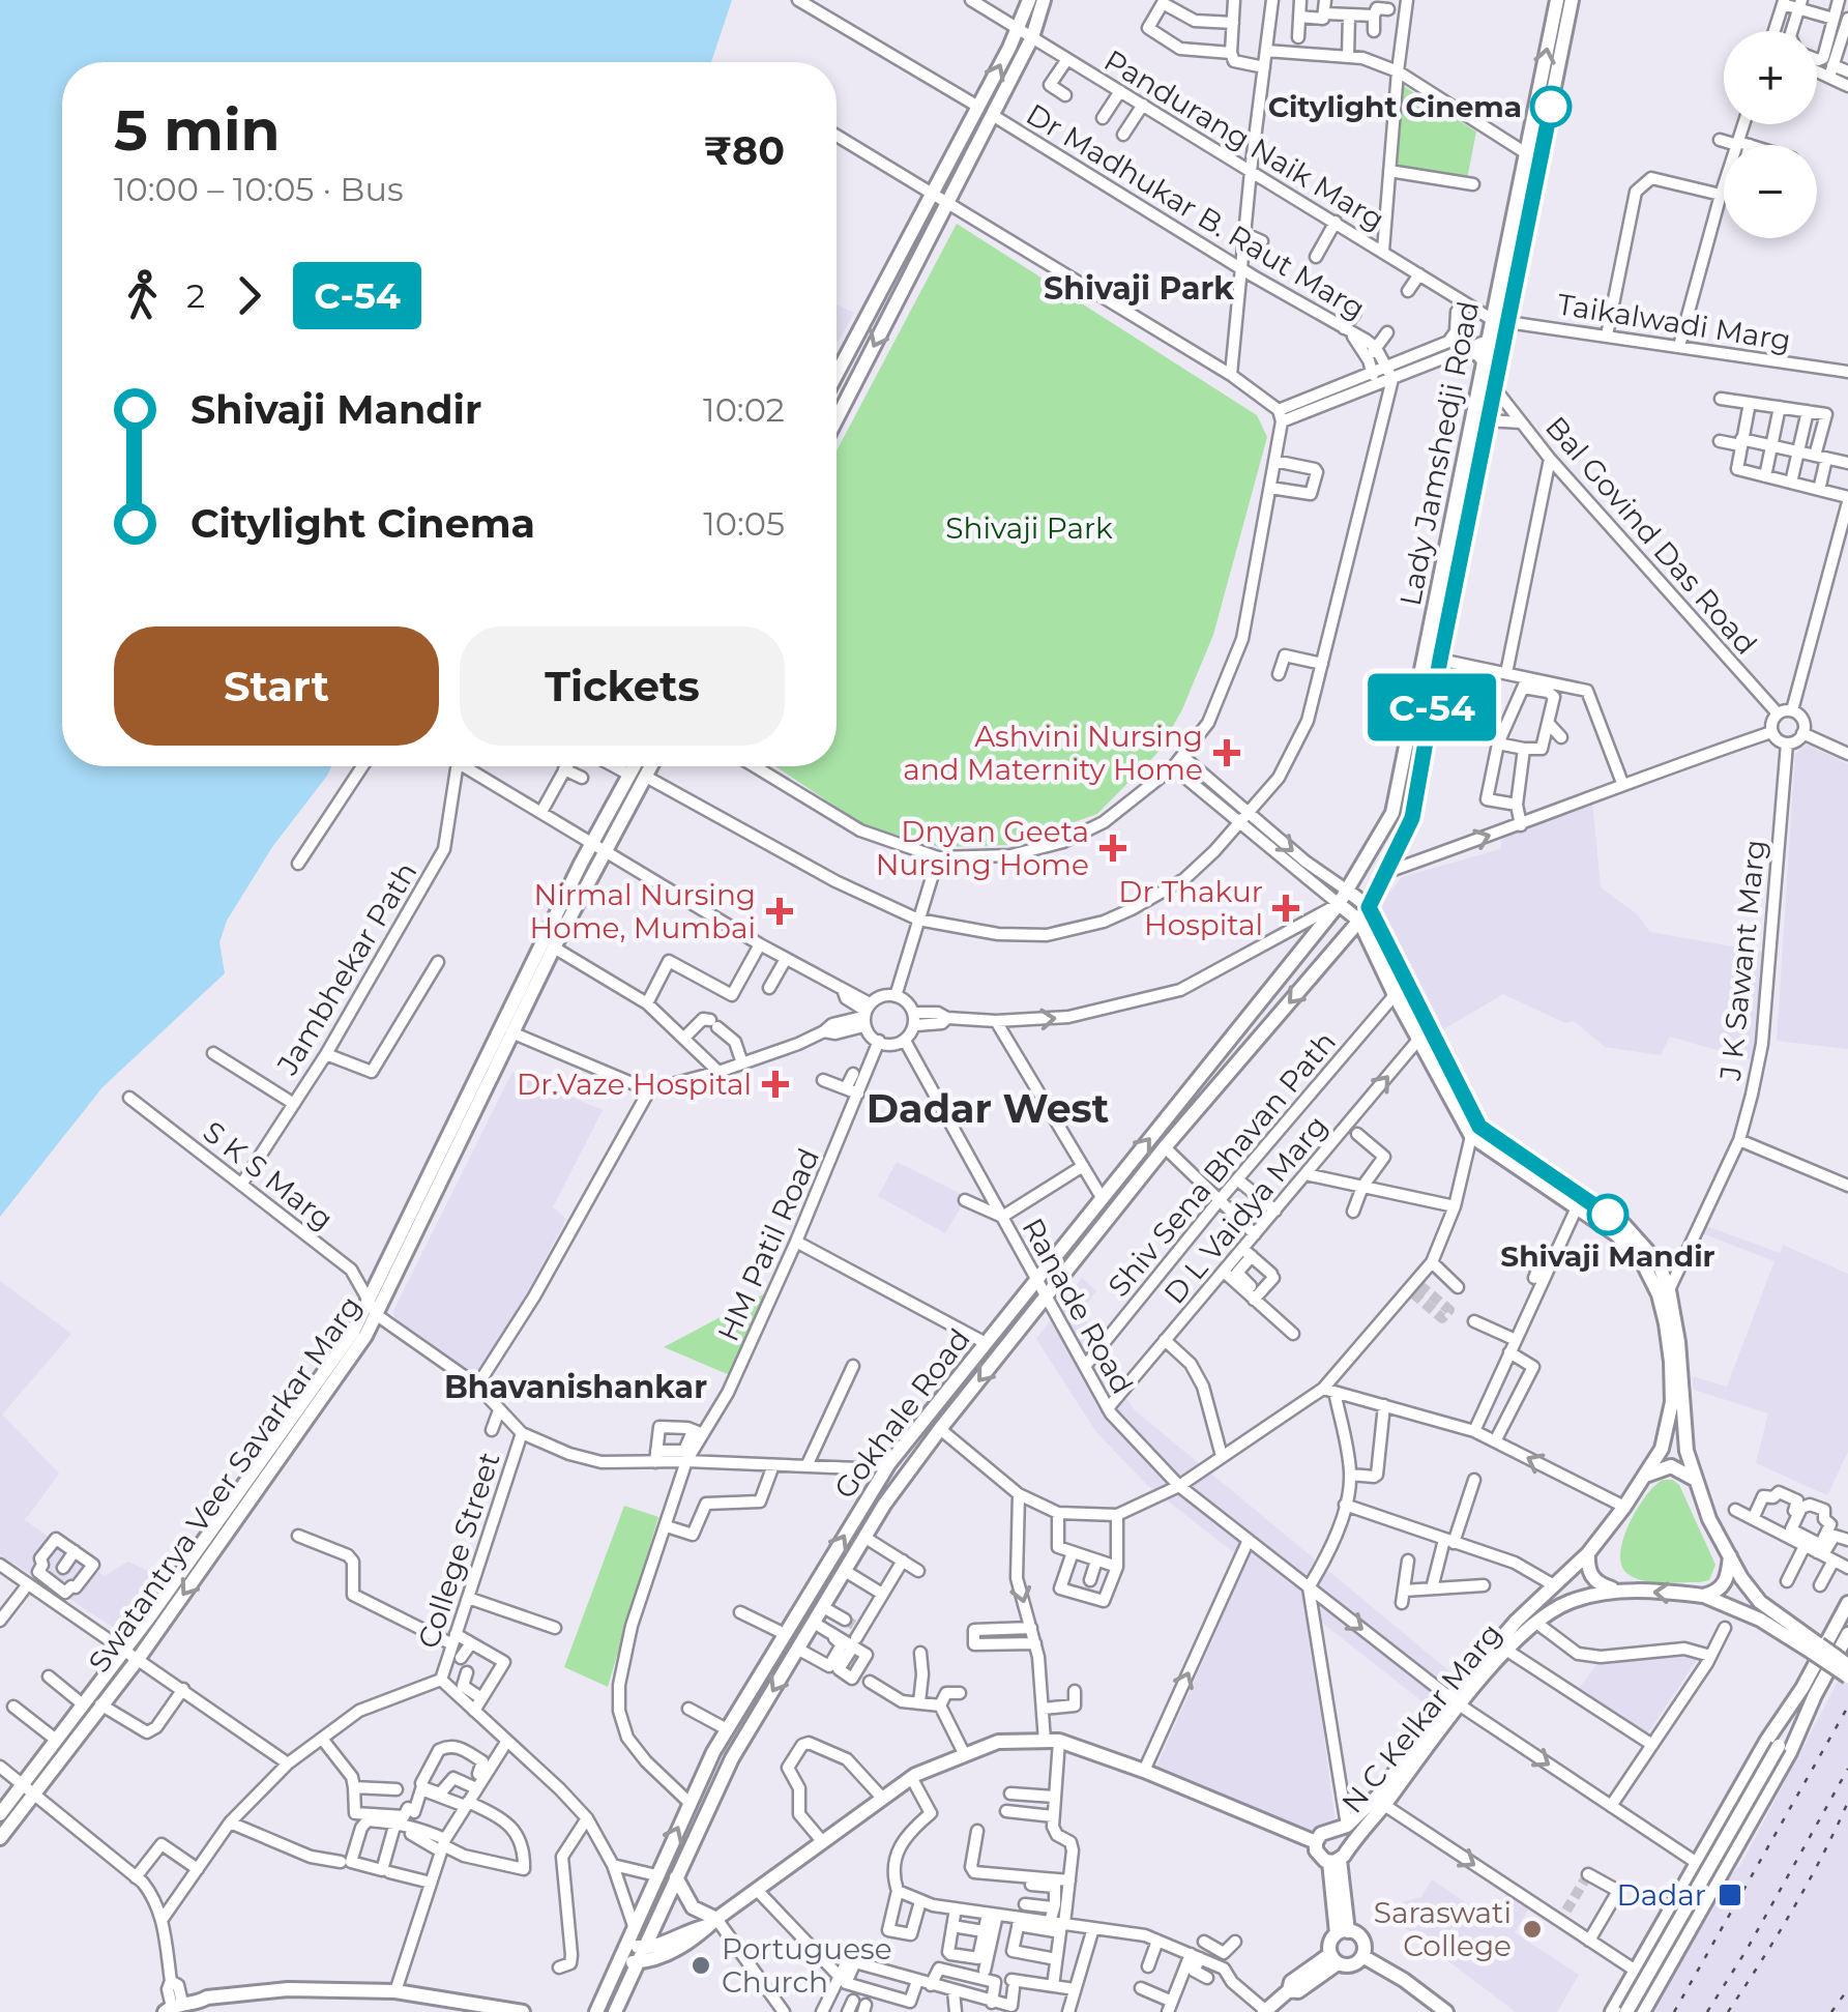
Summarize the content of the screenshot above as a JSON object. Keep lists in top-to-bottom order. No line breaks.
{"streets":{"main road":["Lady Jamshedji Road","Gokhale Road","Swatantrya Veer Savarkar Marg","N C Kelkar Marg"],"street":["Pandurang Naik Marg","Dr Madhukar B. Raut Marg","Taikalwadi Marg","Bal Govind Das Road","J K Sawant Marg","Jambhekar Path","Shiv Sena Bhavan Path","S K S Marg","D L Vaidya Marg","HM Patil Road","Ranade Road","College Street"]},"crossings":[["Pandurang Naik Marg","Taikalwadi Marg"],["Pandurang Naik Marg","Lady Jamshedji Road"],["Taikalwadi Marg","Lady Jamshedji Road"],["Lady Jamshedji Road","Bal Govind Das Road"],["Lady Jamshedji Road","Gokhale Road"],["Lady Jamshedji Road","N C Kelkar Marg"],["Bal Govind Das Road","J K Sawant Marg"],["Jambhekar Path","S K S Marg"],["Shiv Sena Bhavan Path","Ranade Road"],["Shiv Sena Bhavan Path","N C Kelkar Marg"],["S K S Marg","Swatantrya Veer Savarkar Marg"],["D L Vaidya Marg","Ranade Road"],["D L Vaidya Marg","N C Kelkar Marg"],["HM Patil Road","Gokhale Road"],["Ranade Road","Gokhale Road"],["Ranade Road","N C Kelkar Marg"],["Gokhale Road","N C Kelkar Marg"]],"one_way":["D L Vaidya Marg"],"districts":["Shivaji Park","Dadar West","Bhavanishankar"],"parks":["Shivaji Park"],"places":{"other":["Citylight Cinema","Shivaji Mandir","Saraswati College","Portuguese Church"],"health":["Ashvini Nursing and Maternity Home","Dnyan Geeta Nursing Home","Dr Thakur Hospital","Nirmal Nursing Home, Mumbai","Dr.Vaze Hospital"],"transit":["Dadar"]},"lines":["bus line C-54"],"page":{"on_map":"C-54","map_buttons":["+","−"],"heading":["5 min","10:00 – 10:05 · Bus","₹80"],"legs":["2","C-54"],"list":[{"name":"Shivaji Mandir","value":"10:02"},{"name":"Citylight Cinema","value":"10:05"}],"buttons":["Start","Tickets"]}}
